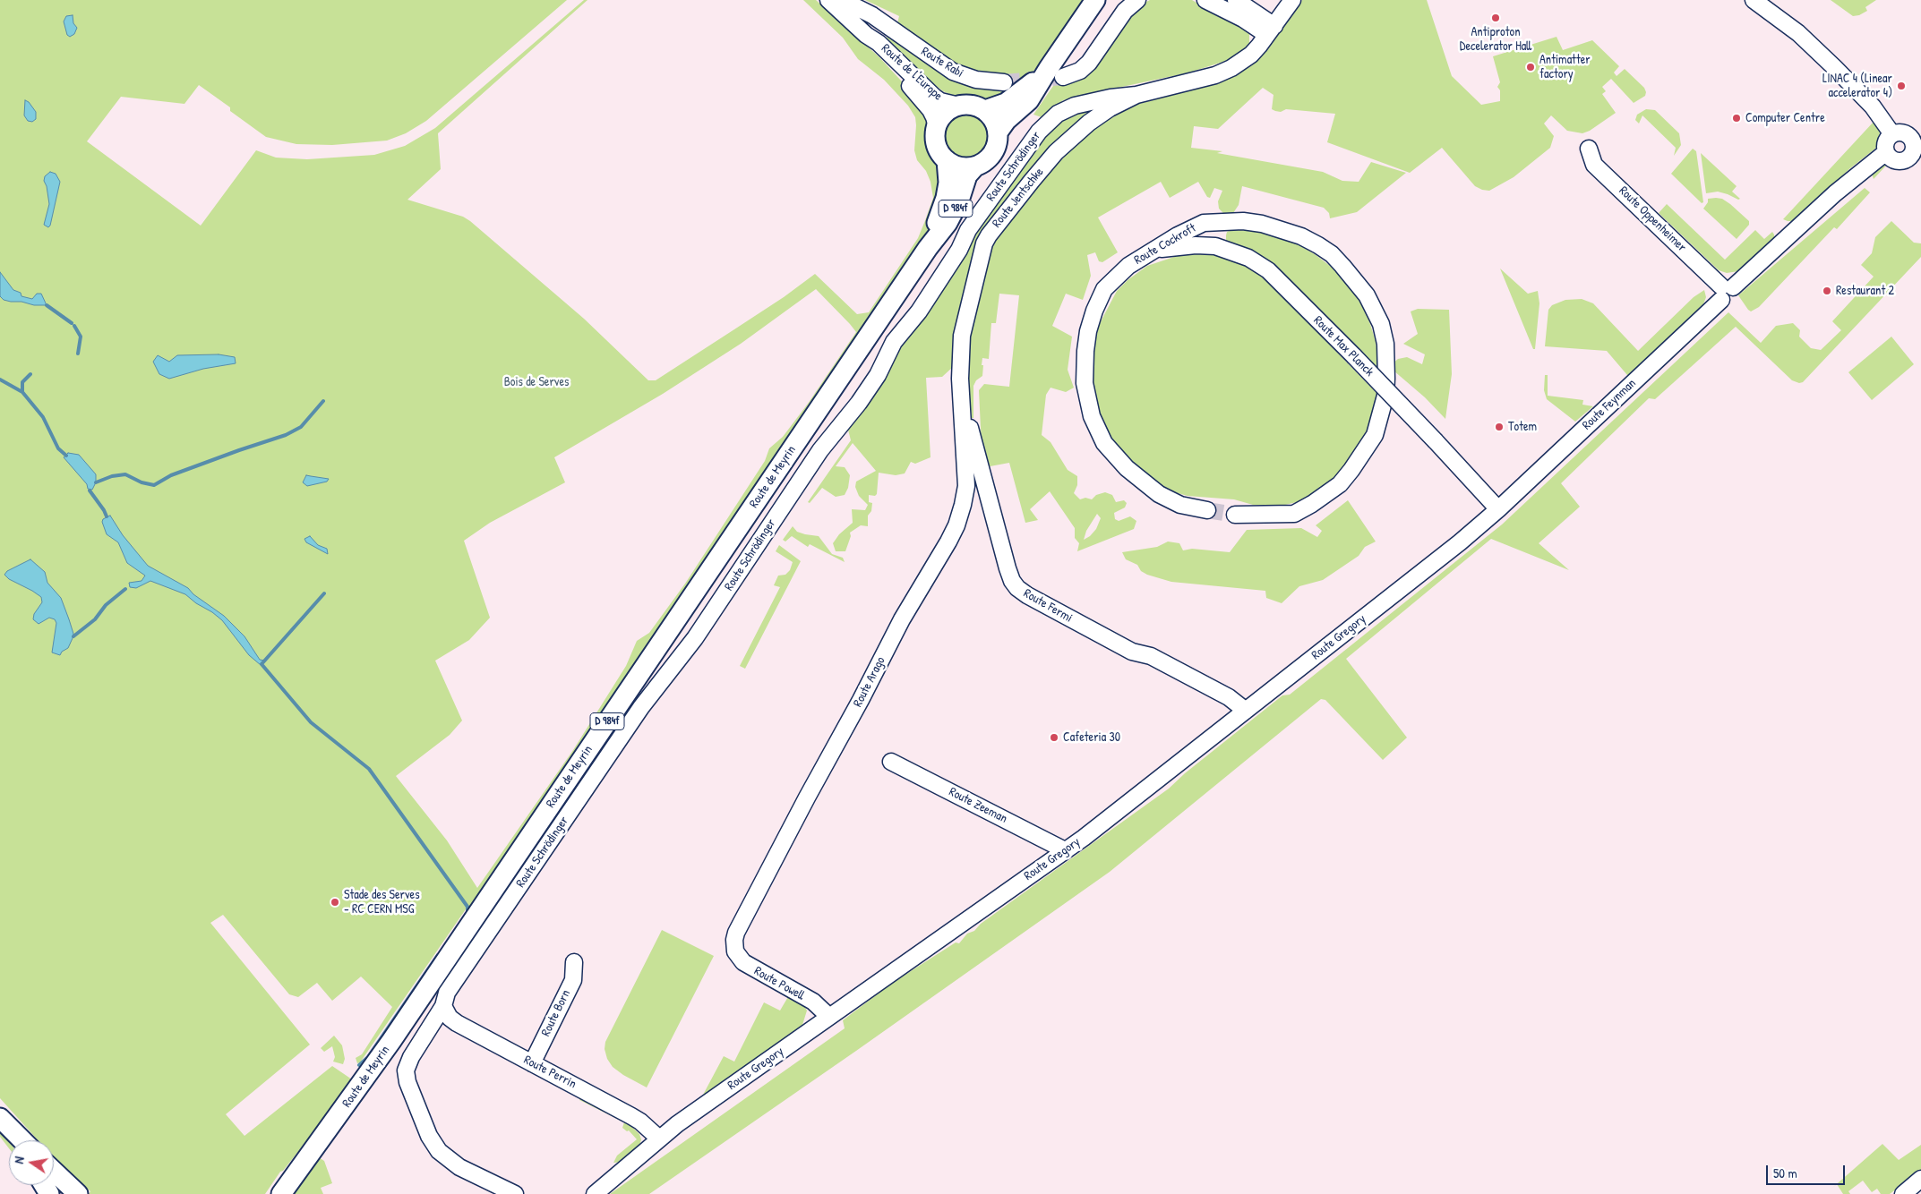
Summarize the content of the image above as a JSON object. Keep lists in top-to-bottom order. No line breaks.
{"streets":{"main road":["D 984f","Route de Meyrin"],"street":["Route Rabi","Route de l'Europe","Route Schrödinger","Route Jentschke","Route Oppenheimer","Route Cockroft","Route Max Planck","Route Feynman","Route Fermi","Route Gregory","Route Arago","Route Zeeman","Route Powell","Route Born","Route Perrin"]},"crossings":[["Route de l'Europe","Route de Meyrin"],["Route Schrödinger","Route Jentschke"],["Route Schrödinger","Route Perrin"],["Route Jentschke","Route Fermi"],["Route Jentschke","Route Arago"],["Route Oppenheimer","Route Feynman"],["Route Cockroft","Route Max Planck"],["Route Max Planck","Route Feynman"],["Route Max Planck","Route Gregory"],["Route Feynman","Route Gregory"],["Route Fermi","Route Gregory"],["Route Fermi","Route Arago"],["Route Gregory","Route Zeeman"],["Route Gregory","Route Powell"],["Route Gregory","Route Perrin"],["Route Arago","Route Powell"],["Route Born","Route Perrin"]],"parks":["Bois de Serves"],"places":["Antiproton Decelerator Hall","Antimatter factory","LINAC 4 (Linear accelerator 4)","Computer Centre","Restaurant 2","Totem","Cafeteria 30","Stade des Serves - RC CERN MSG"],"scale_bar":"50 m","north":"left"}
